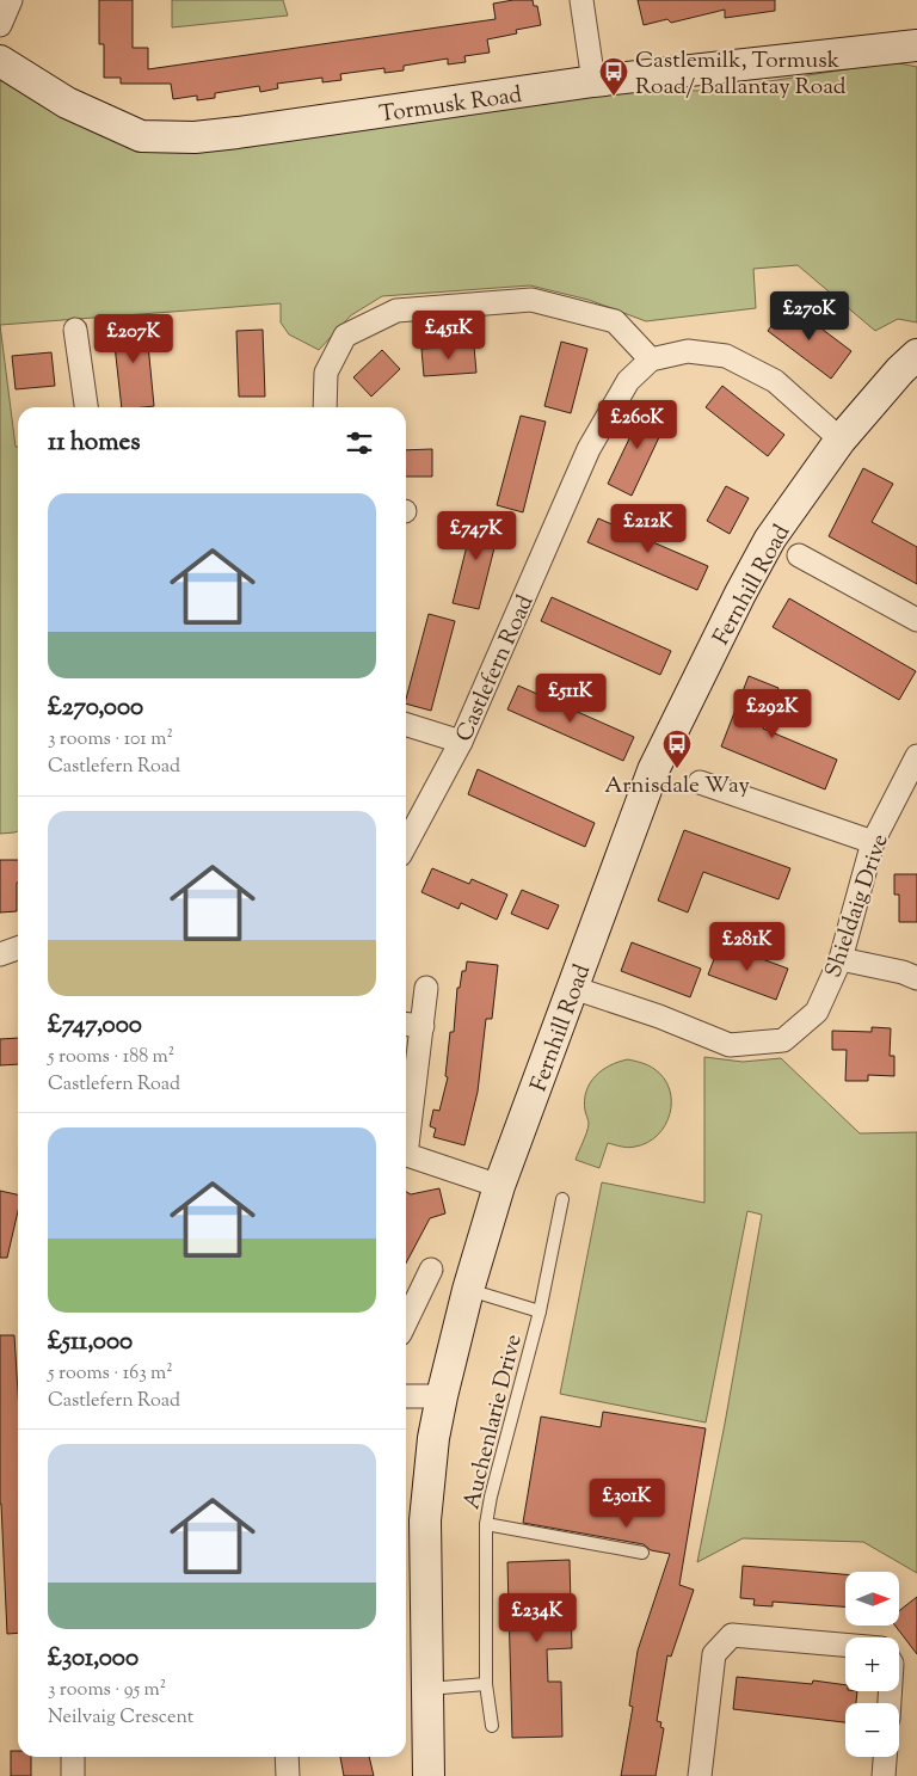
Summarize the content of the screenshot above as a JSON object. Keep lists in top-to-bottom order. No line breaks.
{"streets":{"street":["Tormusk Road","Fernhill Road","Castlefern Road","Shieldaig Drive"],"lane":["Auchenlarie Drive"]},"crossings":[["Fernhill Road","Shieldaig Drive"],["Fernhill Road","Auchenlarie Drive"]],"places":{"bus stop":["Castlemilk, Tormusk Road/ Ballantay Road","Arnisdale Way"]},"north":"right","page":{"price":["£270K","£451K","£207K","£260K","£212K","£747K","£511K","£292K","£281K","£301K","£234K"],"heading":"11 homes","list":[{"name":"£270,000","note":"3 rooms · 101 m² · Castlefern Road"},{"name":"£747,000","note":"5 rooms · 188 m² · Castlefern Road"},{"name":"£511,000","note":"5 rooms · 163 m² · Castlefern Road"},{"name":"£301,000","note":"3 rooms · 95 m² · Neilvaig Crescent"}],"map_buttons":["+","−"]}}
